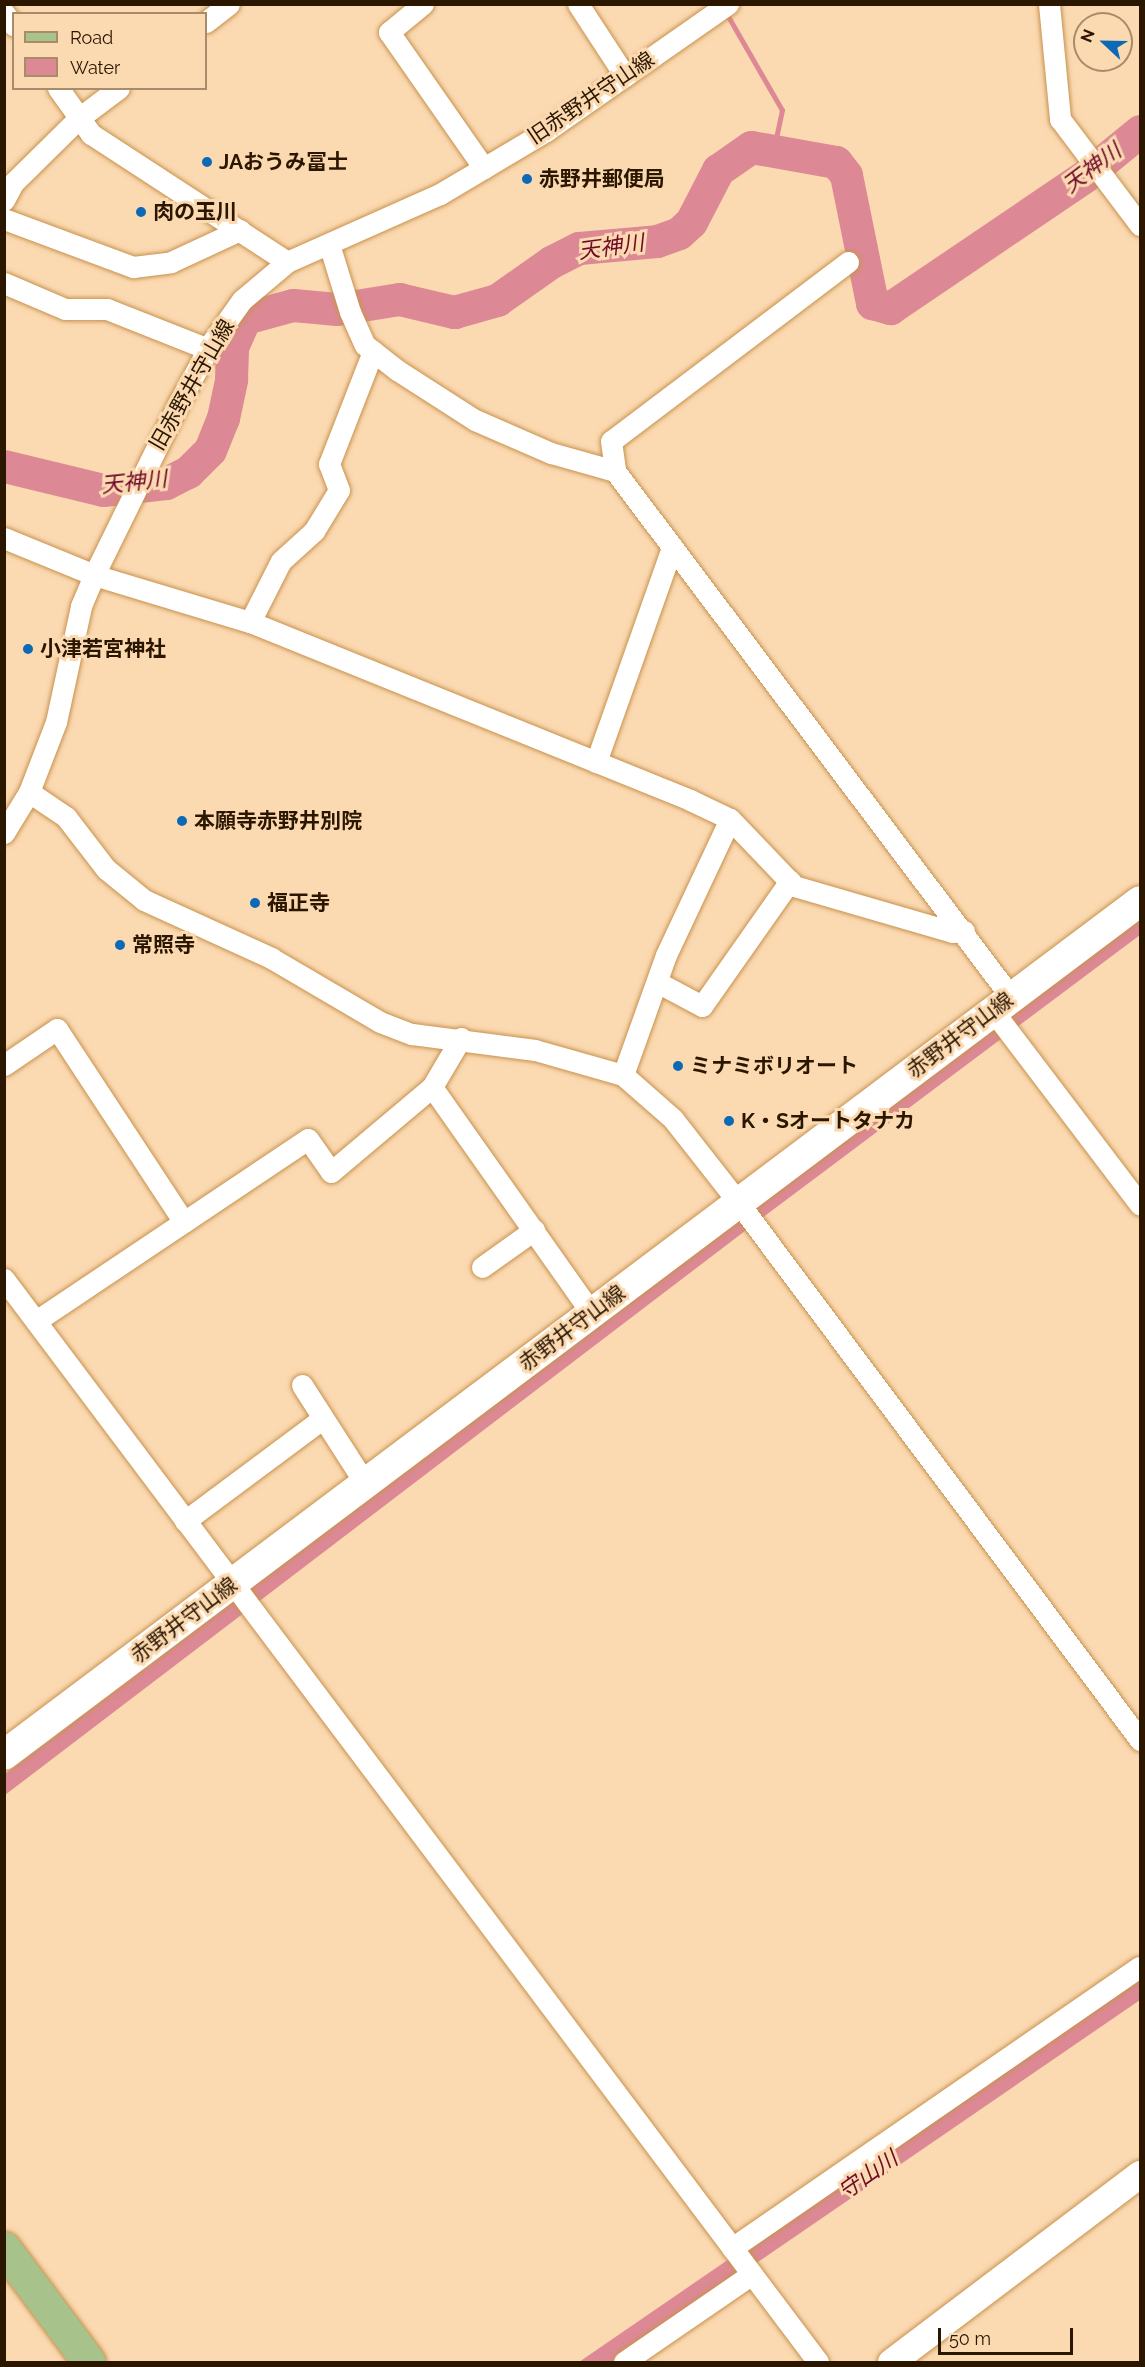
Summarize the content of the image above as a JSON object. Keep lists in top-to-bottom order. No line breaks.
{"streets":{"main road":["赤野井守山線"],"street":["旧赤野井守山線"]},"water":["天神川","守山川"],"places":["JAおうみ冨士","赤野井郵便局","肉の玉川","小津若宮神社","本願寺赤野井別院","福正寺","常照寺","ミナミボリオート","K・Sオートタナカ"],"legend":["Road","Water"],"scale_bar":"50 m","north":"left"}
